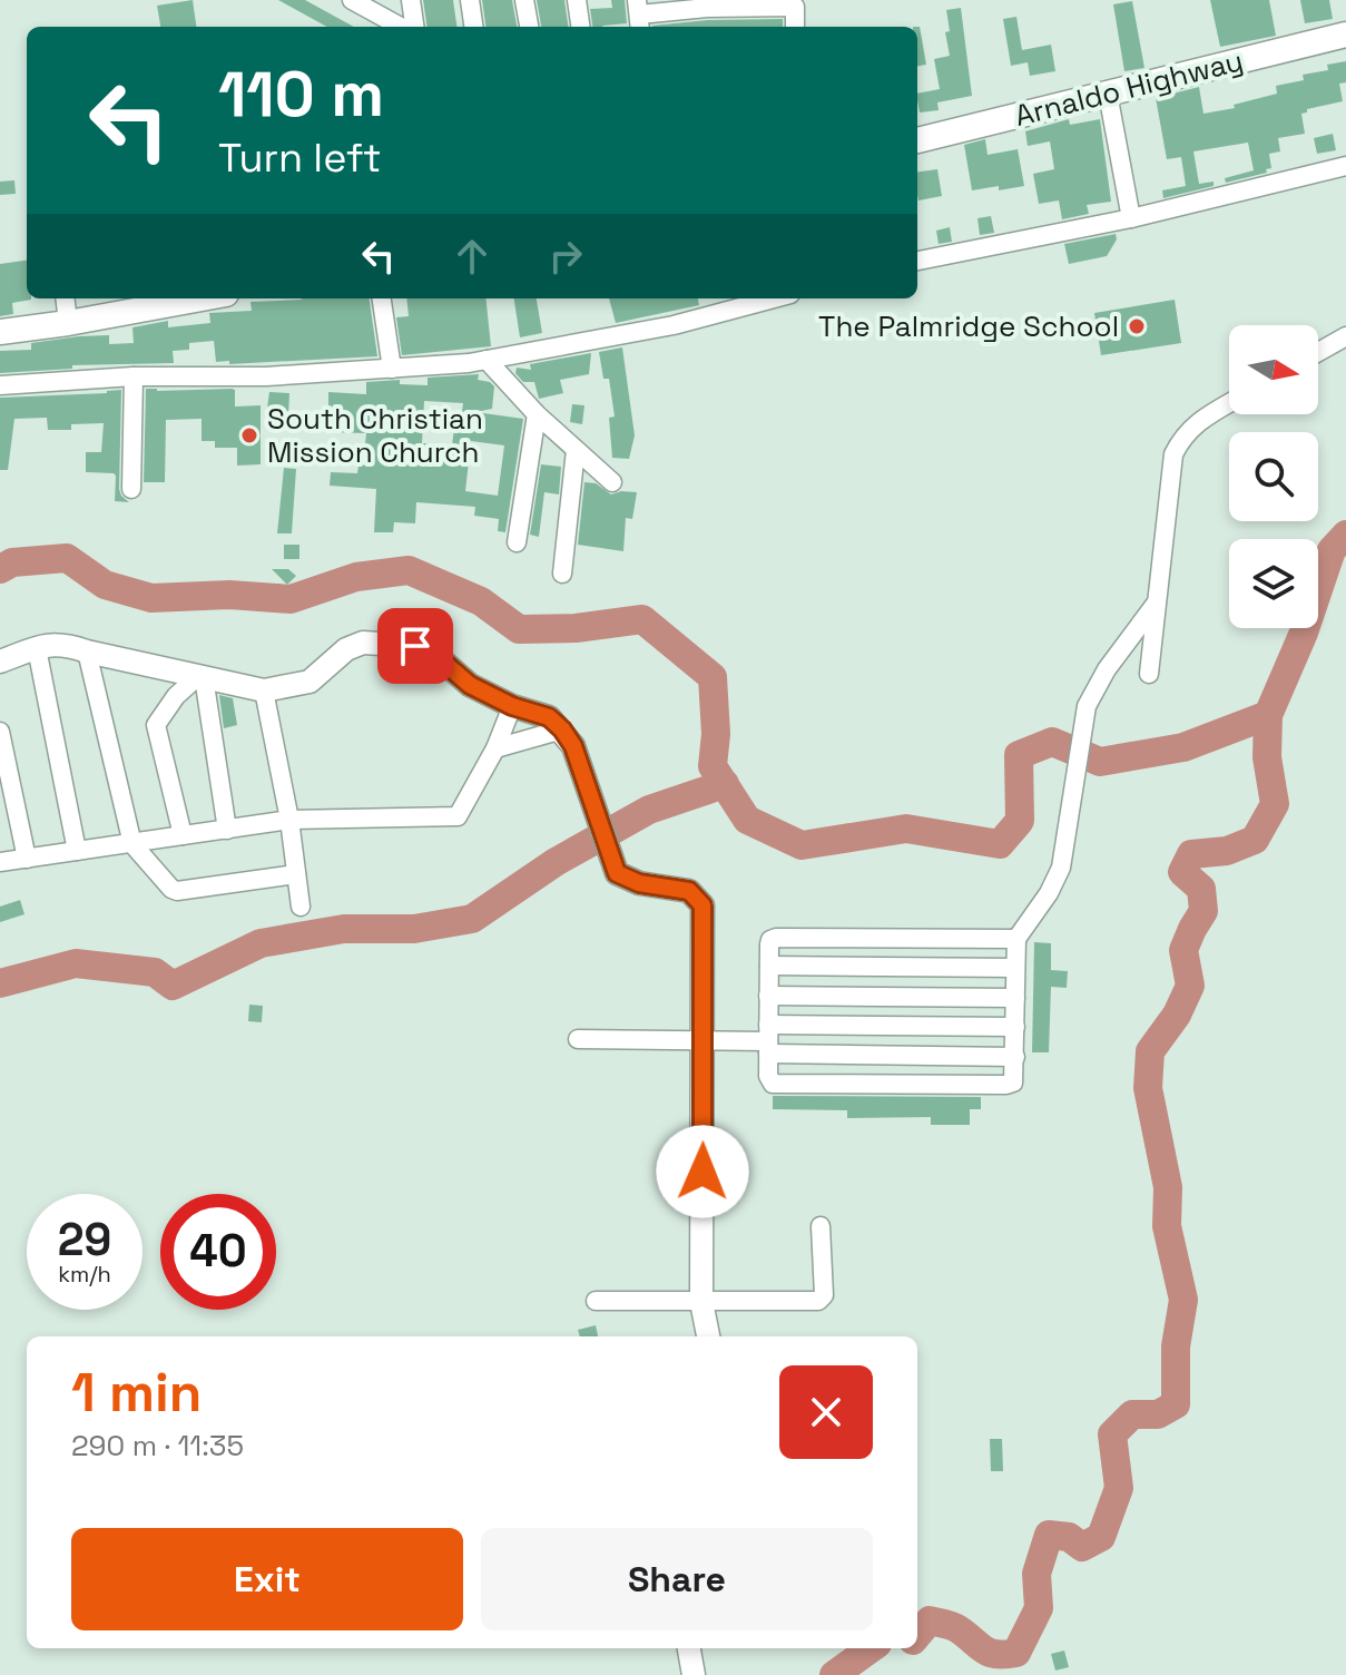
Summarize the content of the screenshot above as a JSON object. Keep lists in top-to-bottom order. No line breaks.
{"streets":{"main road":["Arnaldo Highway"]},"places":["The Palmridge School","South Christian Mission Church"],"north":"right","page":{"turn":["110 m","Turn left"],"speed":"29 km/h","limit":"40","heading":["1 min","290 m · 11:35"],"buttons":["Exit","Share"]}}
